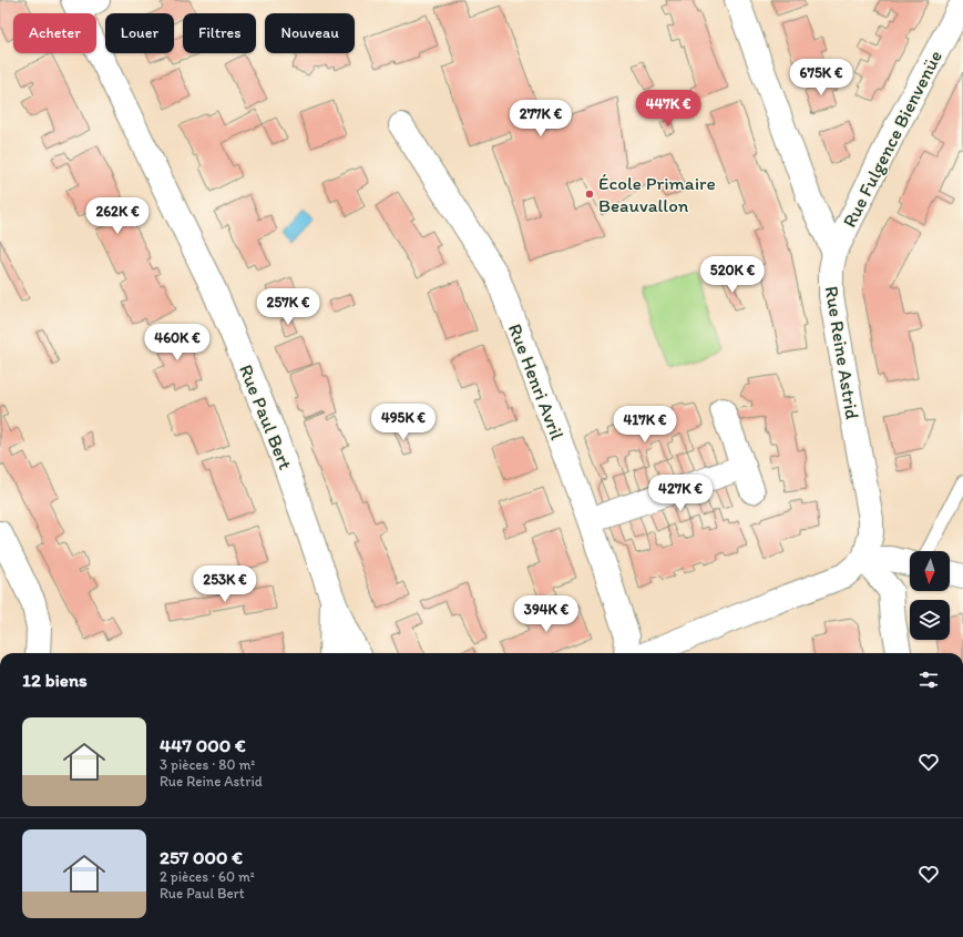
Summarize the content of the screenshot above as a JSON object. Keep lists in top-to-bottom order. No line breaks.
{"streets":{"street":["Rue Fulgence Bienvenüe","Rue Reine Astrid","Rue Henri Avril","Rue Paul Bert"]},"crossings":[["Rue Fulgence Bienvenüe","Rue Reine Astrid"]],"places":["École Primaire Beauvallon"],"north":"bottom","page":{"chip":["Acheter","Louer","Filtres","Nouveau"],"price":["675K €","447K €","277K €","262K €","520K €","257K €","460K €","495K €","417K €","427K €","253K €","394K €"],"heading":"12 biens","list":[{"name":"447 000 €","note":"3 pièces · 80 m² · Rue Reine Astrid"},{"name":"257 000 €","note":"2 pièces · 60 m² · Rue Paul Bert"}]}}
